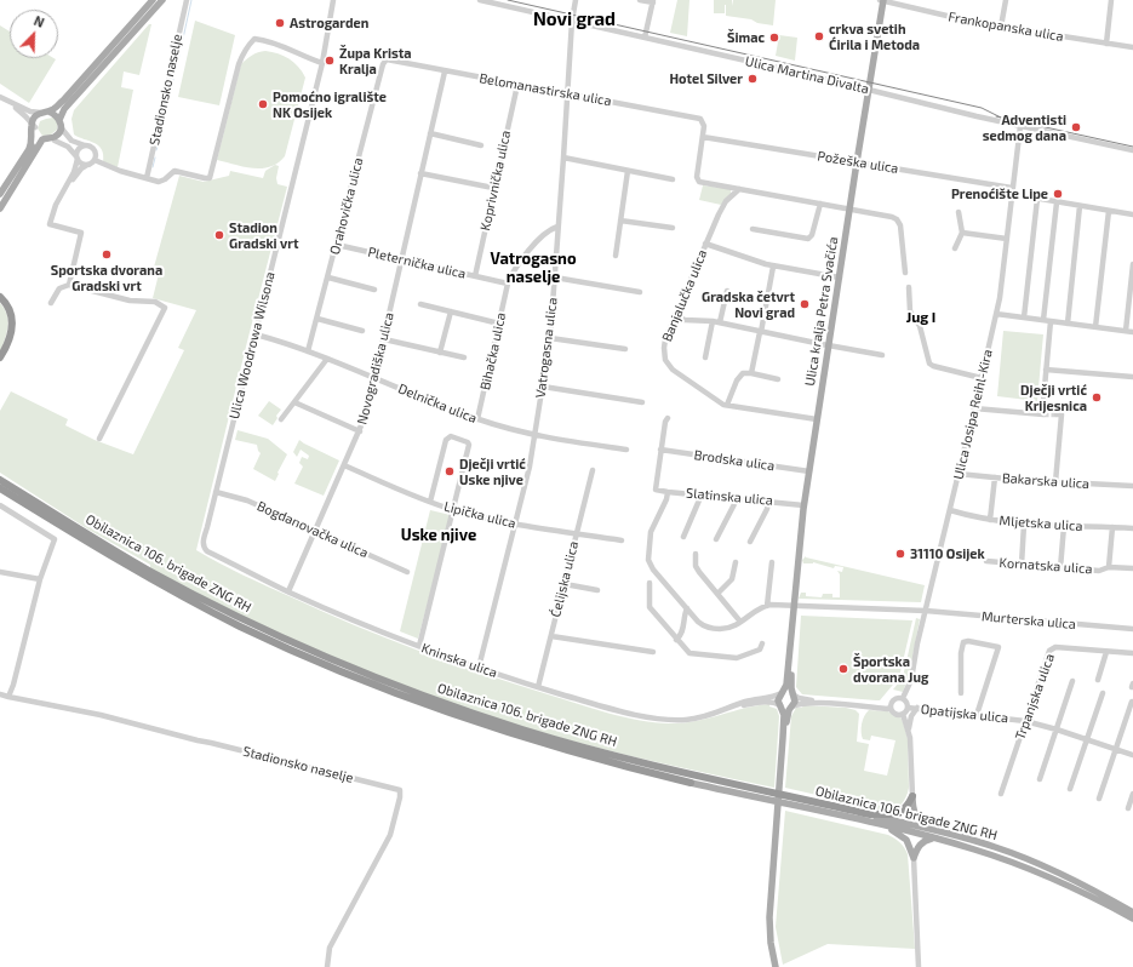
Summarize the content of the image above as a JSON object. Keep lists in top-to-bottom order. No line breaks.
{"streets":{"highway":["Obilaznica 106. brigade ZNG RH"],"main road":["Ulica kralja Petra Svačića"],"street":["Frankopanska ulica","Ulica Martina Divalta","Stadionsko naselje","Belomanastirska ulica","Požeška ulica","Koprivnička ulica","Orahovička ulica","Pleternička ulica","Banjalučka ulica","Ulica Woodrowa Wilsona","Vatrogasna ulica","Bihačka ulica","Novogradiška ulica","Delnička ulica","Ulica Josipa Reihl-Kira","Brodska ulica","Bakarska ulica","Slatinska ulica","Lipička ulica","Mljetska ulica","Bogdanovačka ulica","Kornatska ulica","Ćelijska ulica","Murterska ulica","Kninska ulica","Trpanjska ulica","Opatijska ulica"]},"crossings":[["Frankopanska ulica","Ulica kralja Petra Svačića"],["Ulica Martina Divalta","Ulica kralja Petra Svačića"],["Ulica Martina Divalta","Vatrogasna ulica"],["Ulica Martina Divalta","Ulica Josipa Reihl-Kira"],["Belomanastirska ulica","Požeška ulica"],["Belomanastirska ulica","Koprivnička ulica"],["Belomanastirska ulica","Orahovička ulica"],["Belomanastirska ulica","Vatrogasna ulica"],["Belomanastirska ulica","Novogradiška ulica"],["Požeška ulica","Ulica kralja Petra Svačića"],["Požeška ulica","Ulica Josipa Reihl-Kira"],["Koprivnička ulica","Pleternička ulica"],["Orahovička ulica","Pleternička ulica"],["Orahovička ulica","Delnička ulica"],["Pleternička ulica","Bihačka ulica"],["Pleternička ulica","Novogradiška ulica"],["Banjalučka ulica","Ulica kralja Petra Svačića"],["Ulica kralja Petra Svačića","Brodska ulica"],["Ulica kralja Petra Svačića","Slatinska ulica"],["Ulica kralja Petra Svačića","Murterska ulica"],["Ulica kralja Petra Svačića","Kninska ulica"],["Ulica Woodrowa Wilsona","Delnička ulica"],["Ulica Woodrowa Wilsona","Bogdanovačka ulica"],["Ulica Woodrowa Wilsona","Kninska ulica"],["Vatrogasna ulica","Delnička ulica"],["Vatrogasna ulica","Lipička ulica"],["Vatrogasna ulica","Kninska ulica"],["Bihačka ulica","Delnička ulica"],["Novogradiška ulica","Delnička ulica"],["Novogradiška ulica","Lipička ulica"],["Novogradiška ulica","Bogdanovačka ulica"],["Novogradiška ulica","Kninska ulica"],["Ulica Josipa Reihl-Kira","Bakarska ulica"],["Ulica Josipa Reihl-Kira","Mljetska ulica"],["Ulica Josipa Reihl-Kira","Murterska ulica"],["Ulica Josipa Reihl-Kira","Opatijska ulica"],["Brodska ulica","Slatinska ulica"],["Lipička ulica","Ćelijska ulica"],["Ćelijska ulica","Kninska ulica"],["Trpanjska ulica","Opatijska ulica"]],"districts":["Novi grad","Vatrogasno naselje","Jug I","Uske njive"],"places":["Astrogarden","crkva svetih Ćirila i Metoda","Šimac","Župa Krista Kralja","Hotel Silver","Pomoćno igralište NK Osijek","Adventisti sedmog dana","Prenoćište Lipe","Stadion Gradski vrt","Sportska dvorana Gradski vrt","Gradska četvrt Novi grad","Dječji vrtić Krijesnica","Dječji vrtić Uske njive","31110 Osijek","Športska dvorana Jug"],"north":"top right"}
